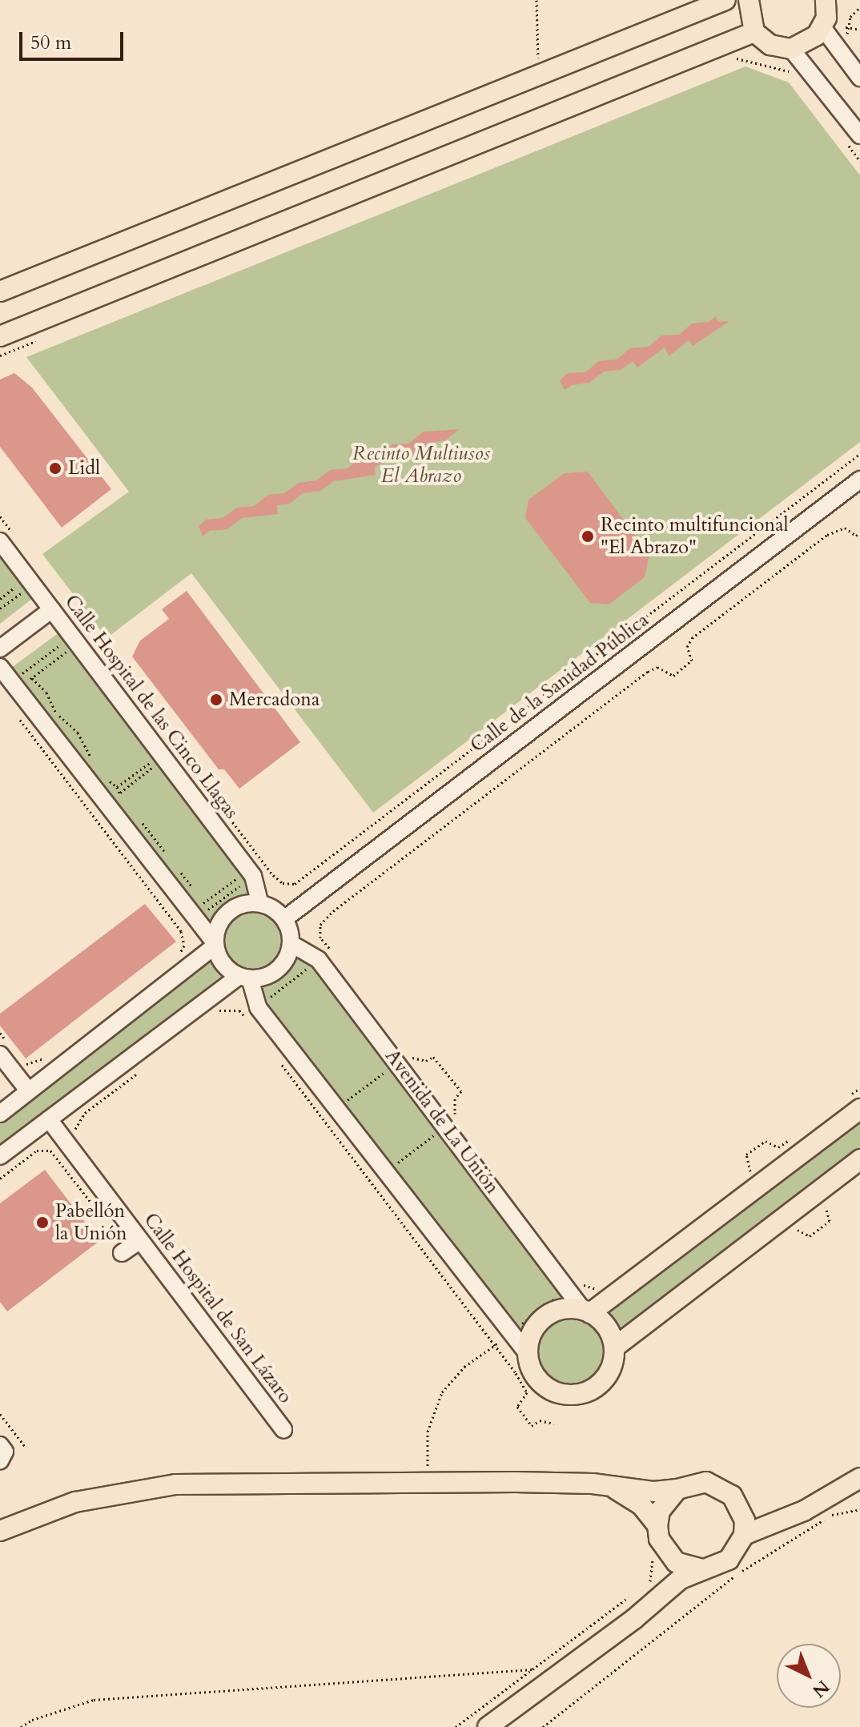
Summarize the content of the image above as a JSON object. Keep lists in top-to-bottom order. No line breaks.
{"streets":{"street":["Calle de la Sanidad Pública","Calle Hospital de las Cinco Llagas","Avenida de La Unión","Calle Hospital de San Lázaro"]},"crossings":[["Calle de la Sanidad Pública","Calle Hospital de las Cinco Llagas"],["Calle de la Sanidad Pública","Avenida de La Unión"],["Calle Hospital de las Cinco Llagas","Avenida de La Unión"]],"parks":["Recinto Multiusos El Abrazo"],"places":["Lidl","Recinto multifuncional \"El Abrazo\"","Mercadona","Pabellón la Unión"],"scale_bar":"50 m","north":"bottom right"}
